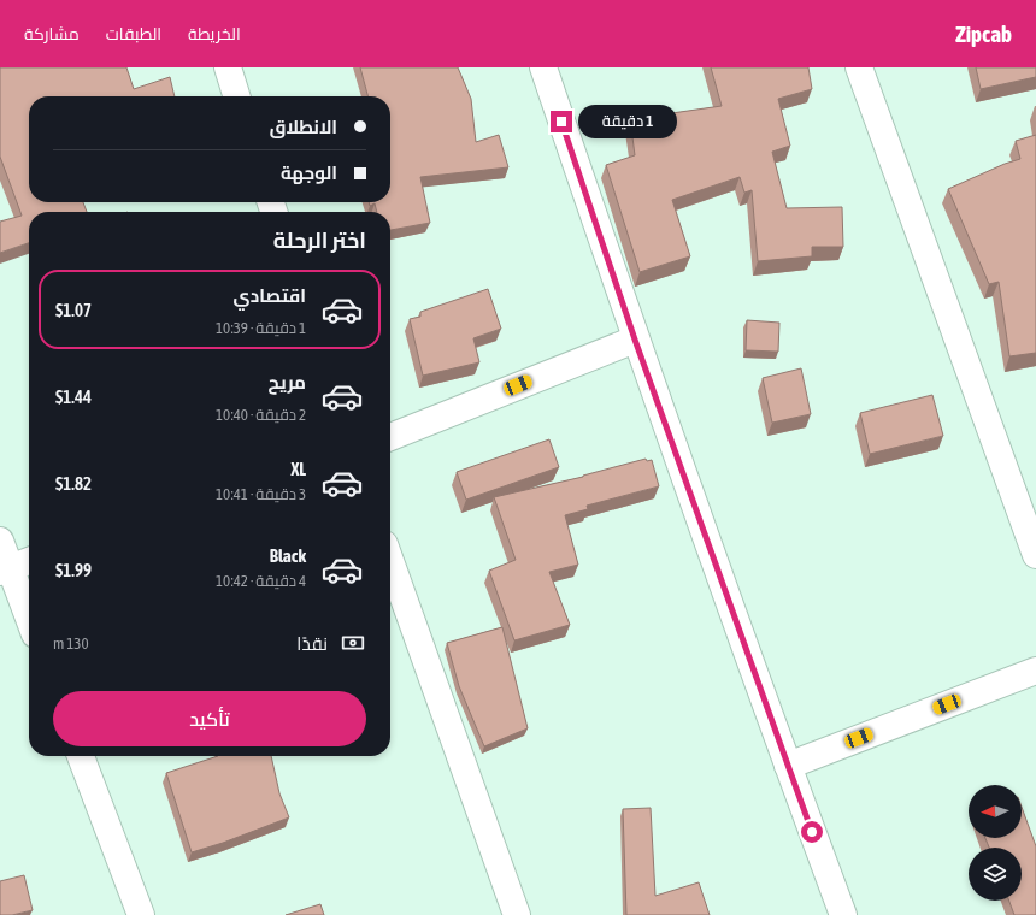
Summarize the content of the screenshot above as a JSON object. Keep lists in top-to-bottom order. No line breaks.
{"north":"left","page":{"header":"Zipcab","nav":["الخريطة","الطبقات","مشاركة"],"banner":["الانطلاق","الوجهة"],"bubble":"1 دقيقة","heading":"اختر الرحلة","list":[{"name":"اقتصادي","note":"1 دقيقة · 10:39","value":"$1.07"},{"name":"مريح","note":"2 دقيقة · 10:40","value":"$1.44"},{"name":"XL","note":"3 دقيقة · 10:41","value":"$1.82"},{"name":"Black","note":"4 دقيقة · 10:42","value":"$1.99"}],"pay":["نقدًا","130 m"],"buttons":"تأكيد"}}
